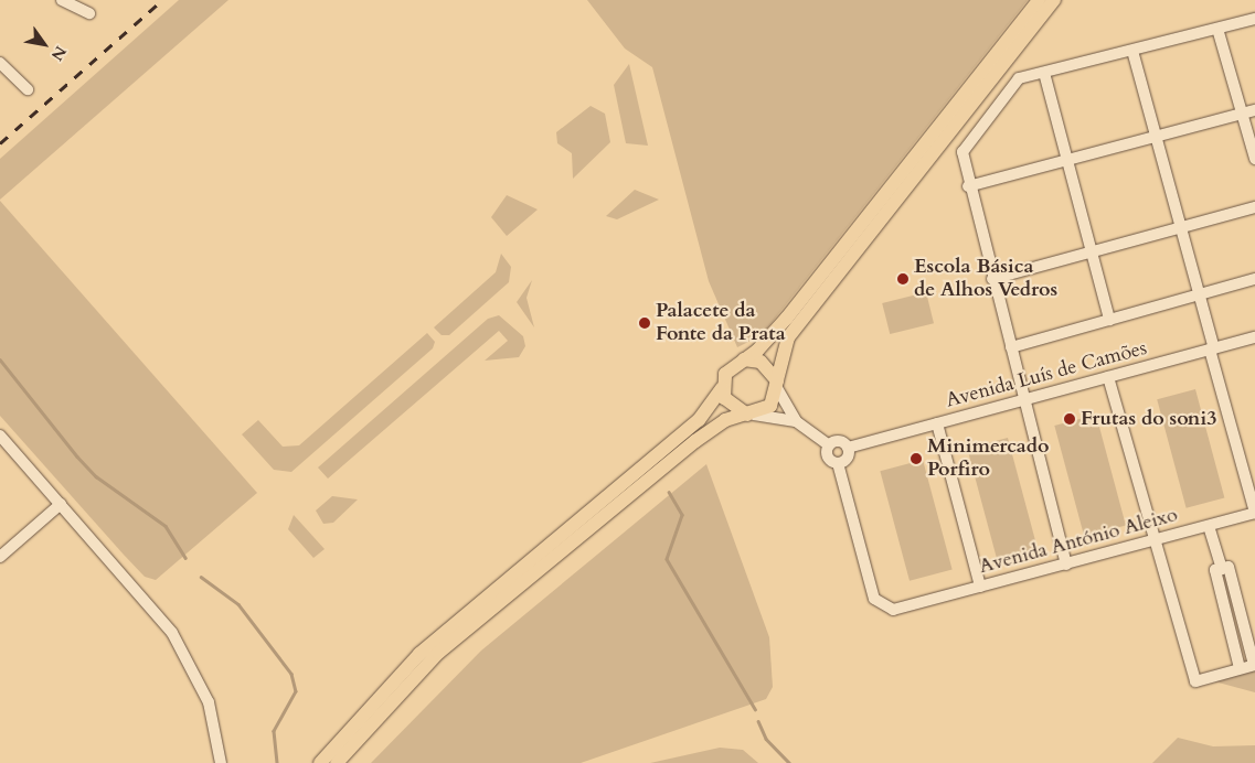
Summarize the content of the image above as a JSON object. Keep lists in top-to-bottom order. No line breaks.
{"streets":{"street":["Avenida Luís de Camões","Avenida António Aleixo"]},"crossings":[["Avenida Luís de Camões","Avenida António Aleixo"]],"places":["Escola Básica de Alhos Vedros","Palacete da Fonte da Prata","Frutas do soni3","Minimercado Porfiro"],"north":"bottom right"}
